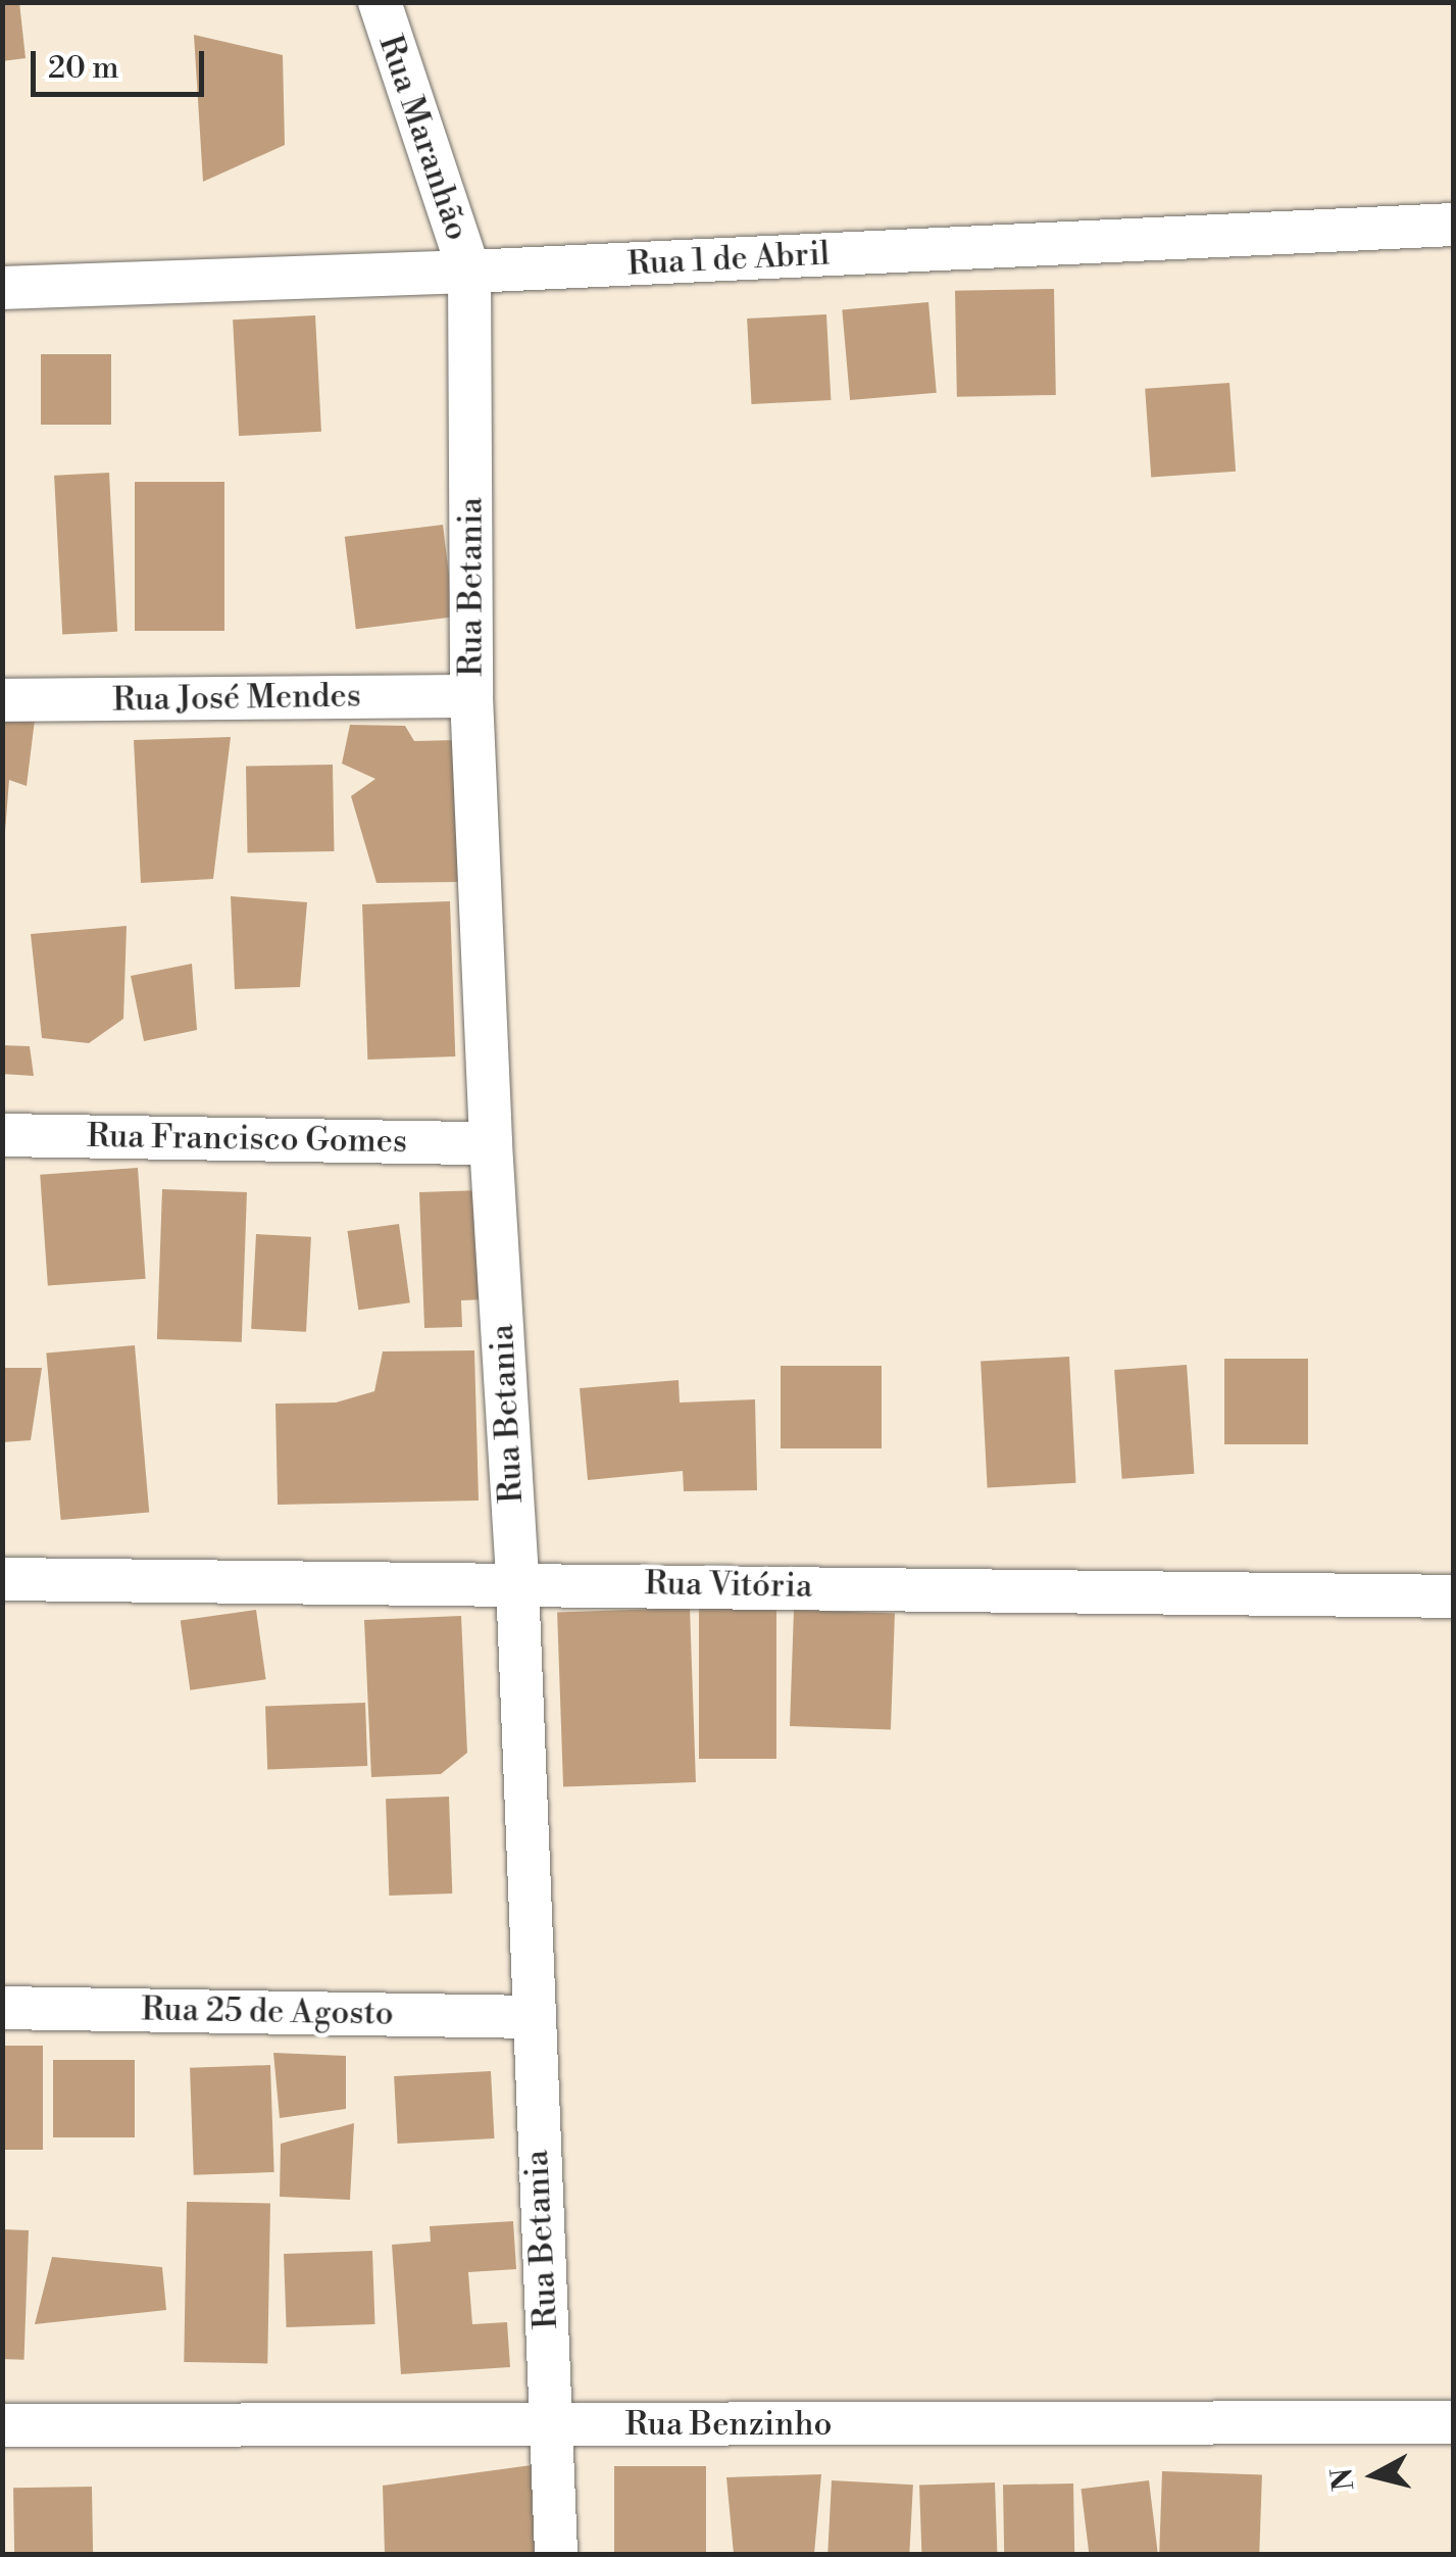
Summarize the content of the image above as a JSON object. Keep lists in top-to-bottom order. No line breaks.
{"streets":{"street":["Rua Maranhão","Rua 1 de Abril","Rua Betania","Rua José Mendes","Rua Francisco Gomes","Rua Vitória","Rua 25 de Agosto","Rua Benzinho"]},"crossings":[["Rua Maranhão","Rua 1 de Abril"],["Rua Maranhão","Rua Betania"],["Rua 1 de Abril","Rua Betania"],["Rua Betania","Rua José Mendes"],["Rua Betania","Rua Francisco Gomes"],["Rua Betania","Rua Vitória"],["Rua Betania","Rua 25 de Agosto"],["Rua Betania","Rua Benzinho"]],"scale_bar":"20 m","north":"left"}
